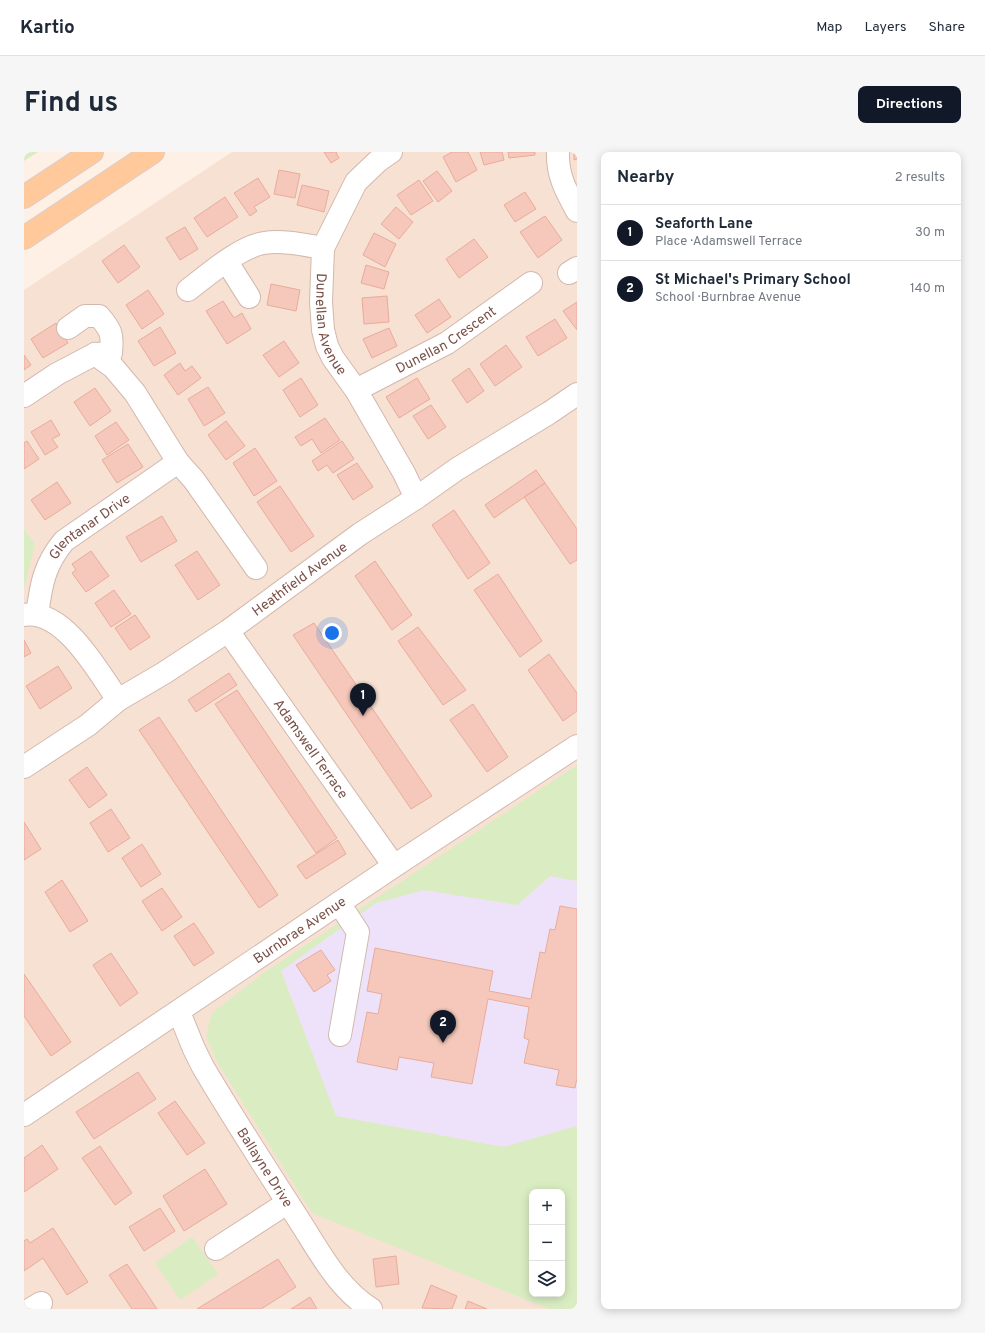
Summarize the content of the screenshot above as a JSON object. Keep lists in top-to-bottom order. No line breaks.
{"streets":{"street":["Dunellan Avenue","Dunellan Crescent","Glentanar Drive","Heathfield Avenue","Adamswell Terrace","Burnbrae Avenue","Ballayne Drive"]},"crossings":[["Dunellan Avenue","Dunellan Crescent"],["Dunellan Avenue","Heathfield Avenue"],["Glentanar Drive","Heathfield Avenue"],["Heathfield Avenue","Adamswell Terrace"],["Adamswell Terrace","Burnbrae Avenue"],["Burnbrae Avenue","Ballayne Drive"]],"page":{"header":"Kartio","nav":["Map","Layers","Share"],"title":"Find us","buttons":"Directions","heading":["Nearby","2 results"],"list":[{"mark":"1","name":"Seaforth Lane","note":"Place · Adamswell Terrace","value":"30 m"},{"mark":"2","name":"St Michael's Primary School","note":"School · Burnbrae Avenue","value":"140 m"}],"pins":["1","2"],"map_buttons":["+","−"]}}
